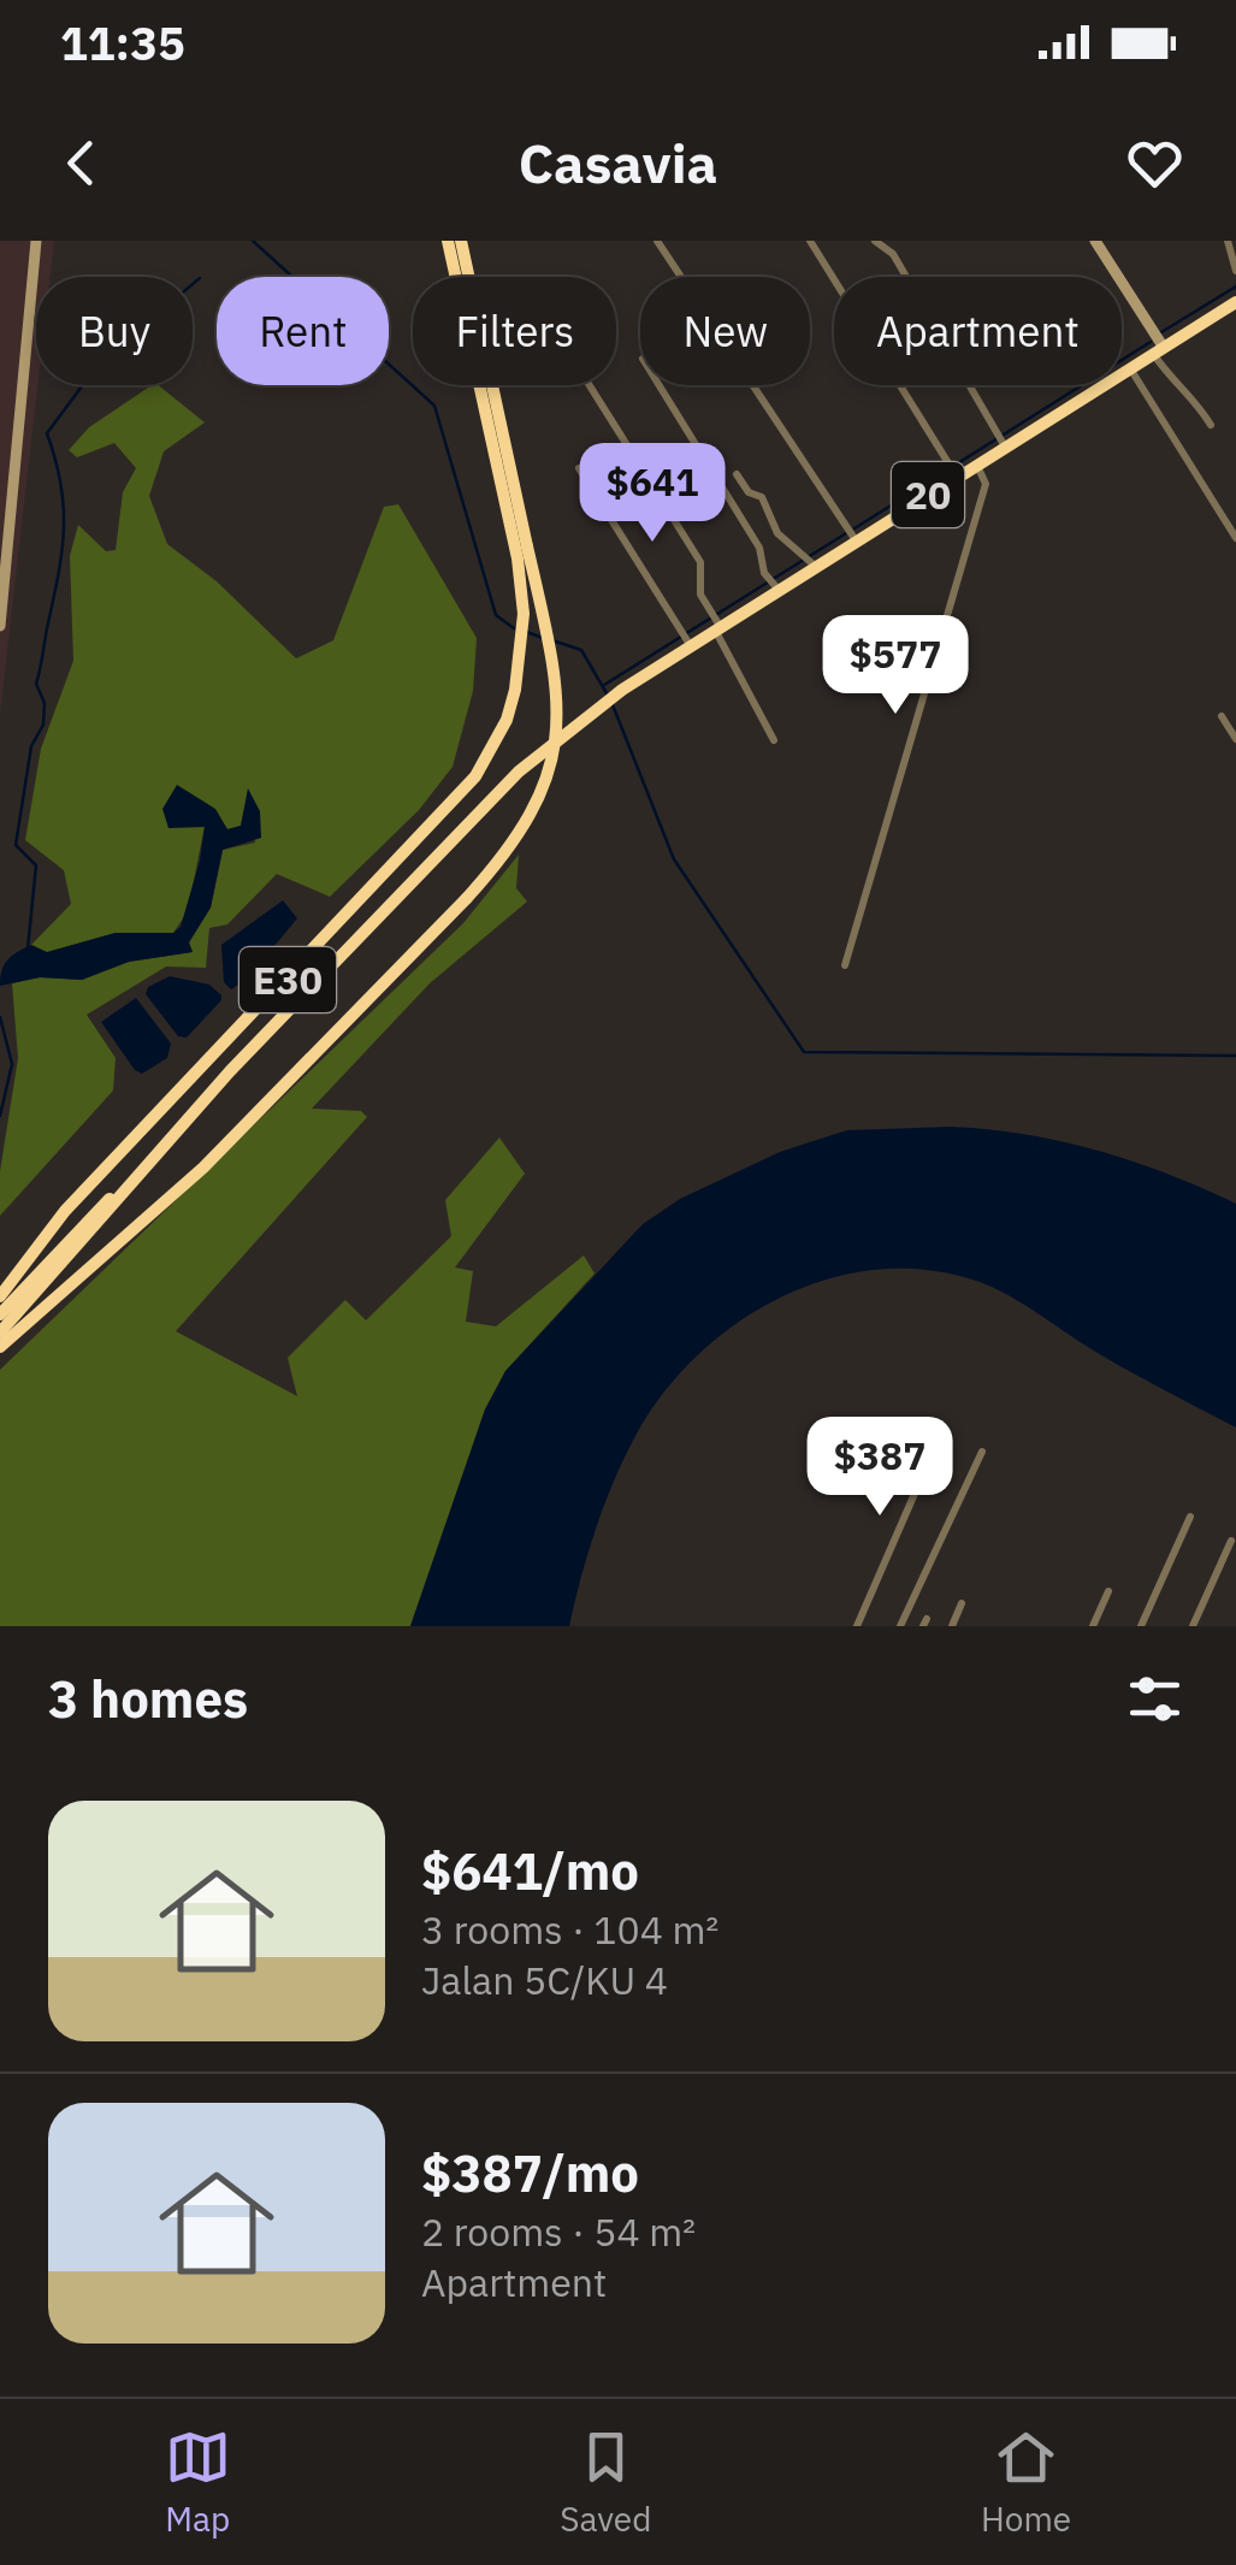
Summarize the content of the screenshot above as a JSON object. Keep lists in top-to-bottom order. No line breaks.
{"streets":{"highway":["20","E30"]},"page":{"status":"11:35","header":"Casavia","chip":["Buy","Rent","Filters","New","Apartment"],"price":["$641","$577","$387"],"heading":"3 homes","list":[{"name":"$641/mo","note":"3 rooms · 104 m² · Jalan 5C/KU 4"},{"name":"$387/mo","note":"2 rooms · 54 m² · Apartment"}],"tabs":["Map","Saved","Home"]}}
